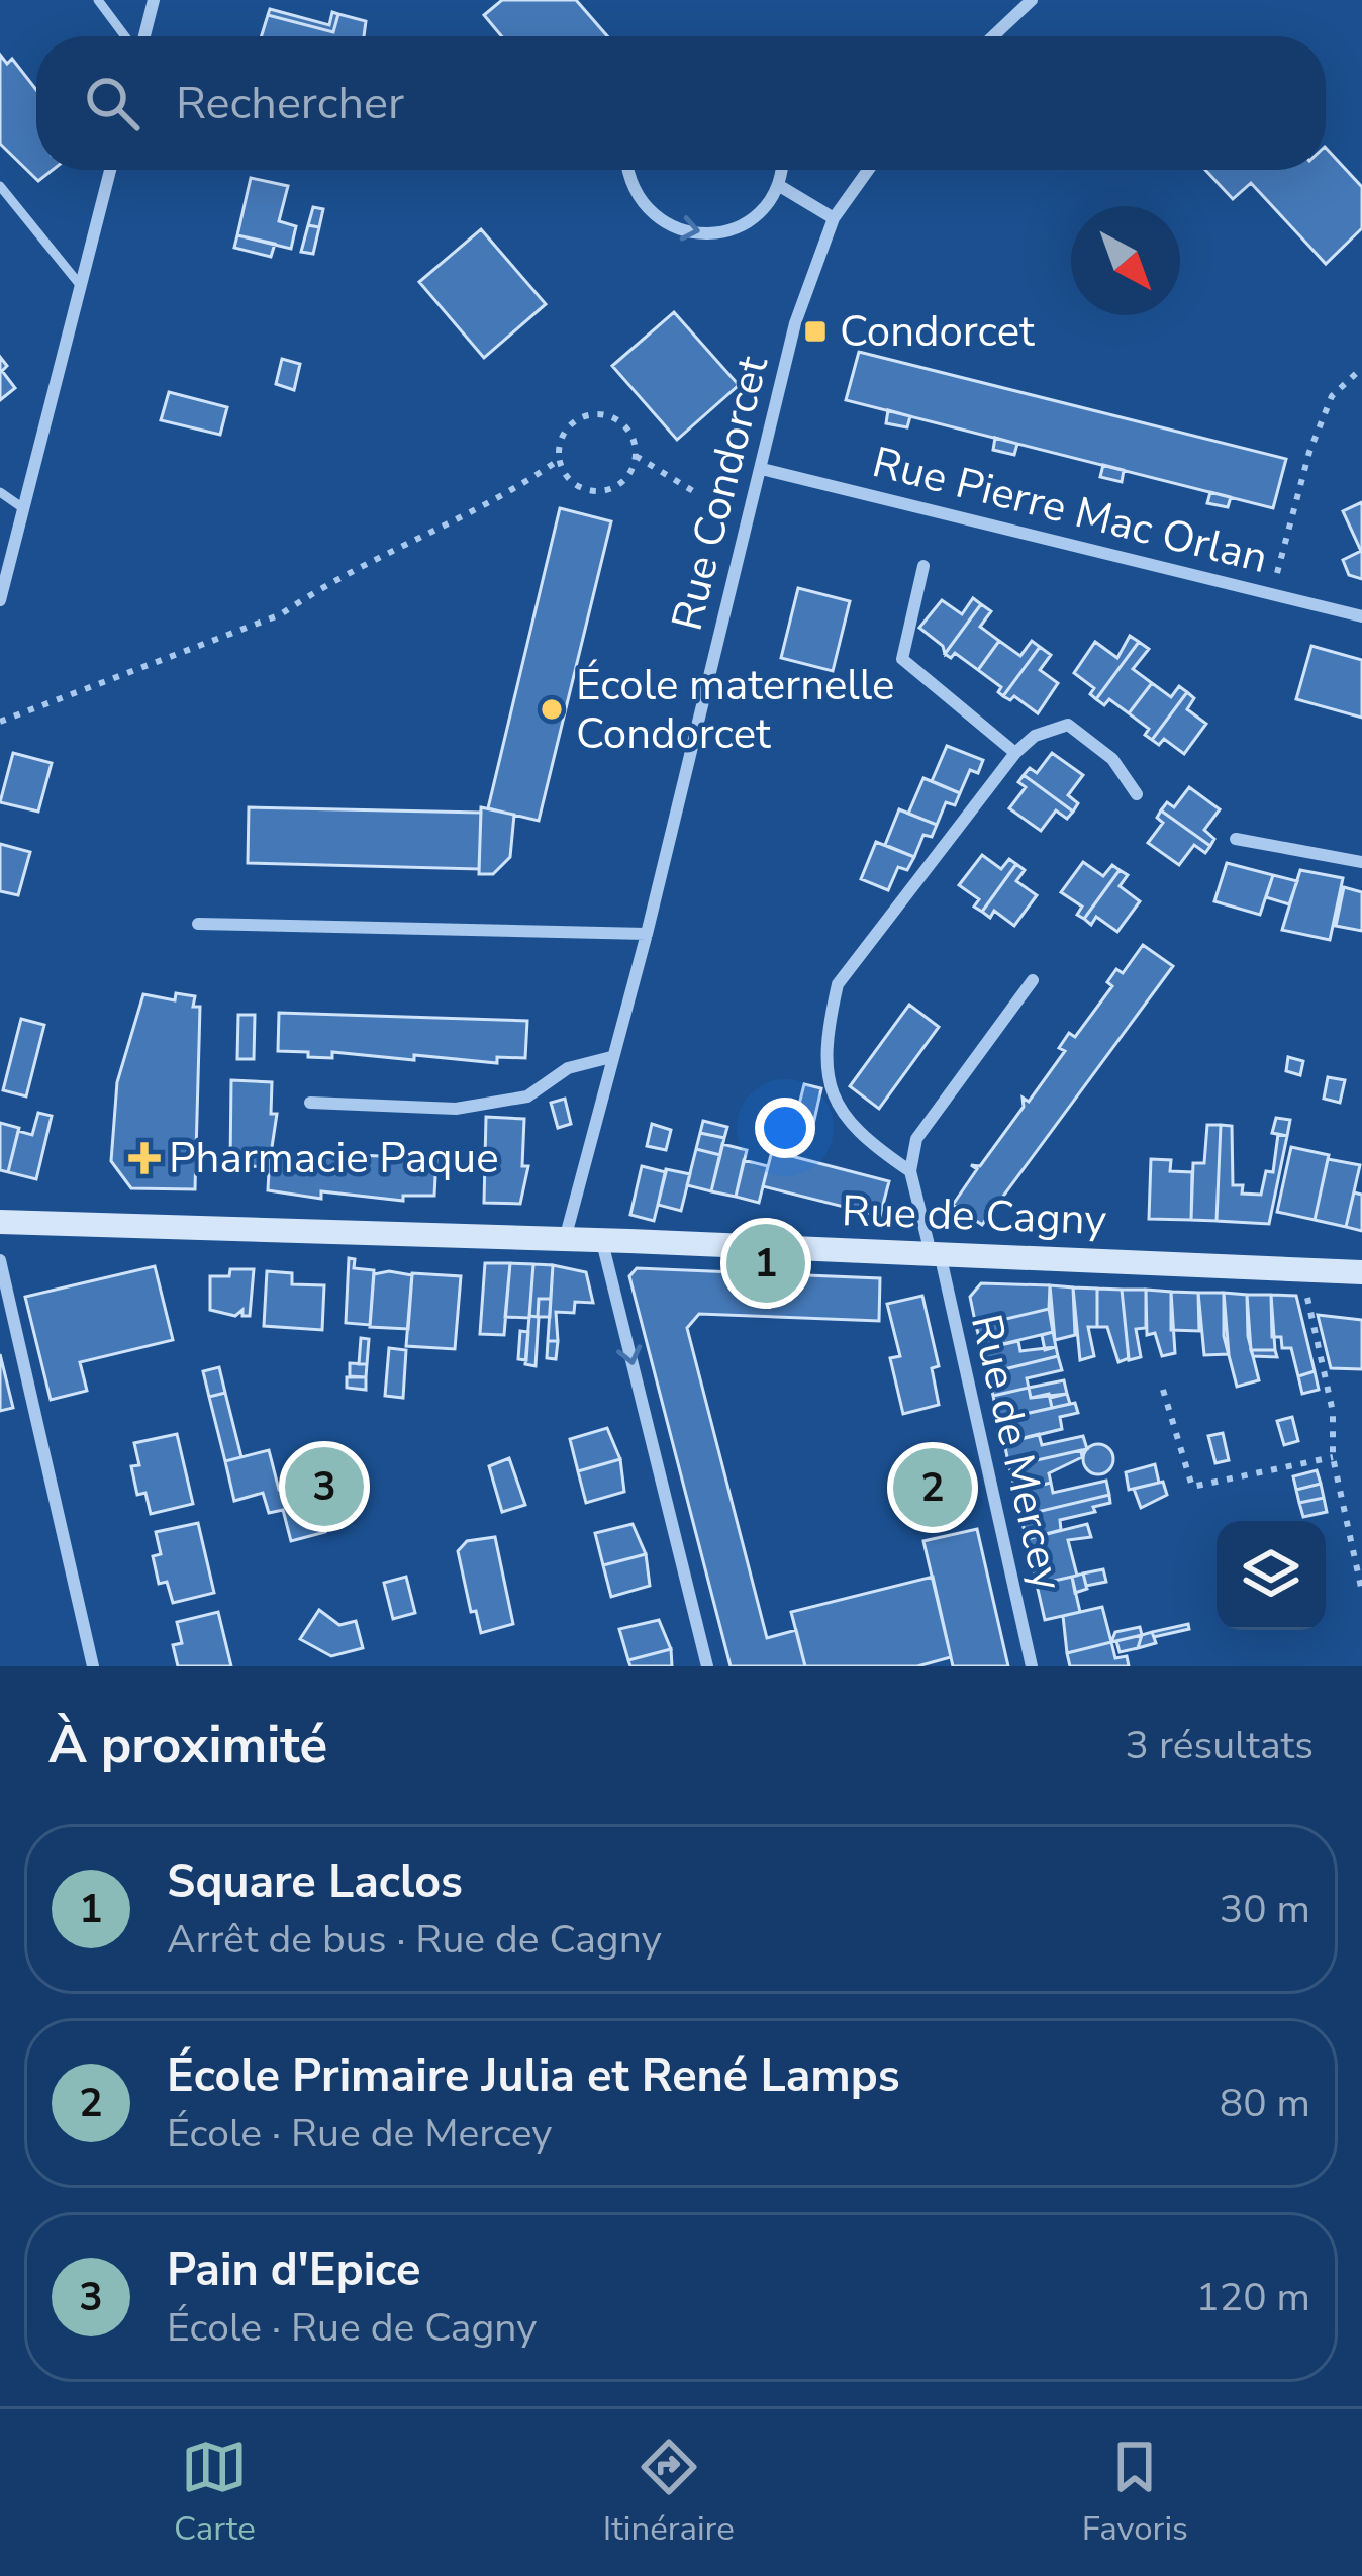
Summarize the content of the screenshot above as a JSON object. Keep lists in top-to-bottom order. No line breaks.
{"streets":{"main road":["Rue de Cagny"],"street":["Rue Condorcet","Rue Pierre Mac Orlan","Rue de Mercey"]},"crossings":[["Rue Condorcet","Rue Pierre Mac Orlan"],["Rue Condorcet","Rue de Cagny"],["Rue de Cagny","Rue de Mercey"]],"places":{"transit":["Condorcet"],"other":["École maternelle Condorcet"],"health":["Pharmacie Paque"]},"north":"bottom right","page":{"search":"Rechercher","pins":["1","3","2"],"heading":["À proximité","3 résultats"],"list":[{"mark":"1","name":"Square Laclos","note":"Arrêt de bus · Rue de Cagny","value":"30 m"},{"mark":"2","name":"École Primaire Julia et René Lamps","note":"École · Rue de Mercey","value":"80 m"},{"mark":"3","name":"Pain d'Epice","note":"École · Rue de Cagny","value":"120 m"}],"nav":["Carte","Itinéraire","Favoris"]}}
